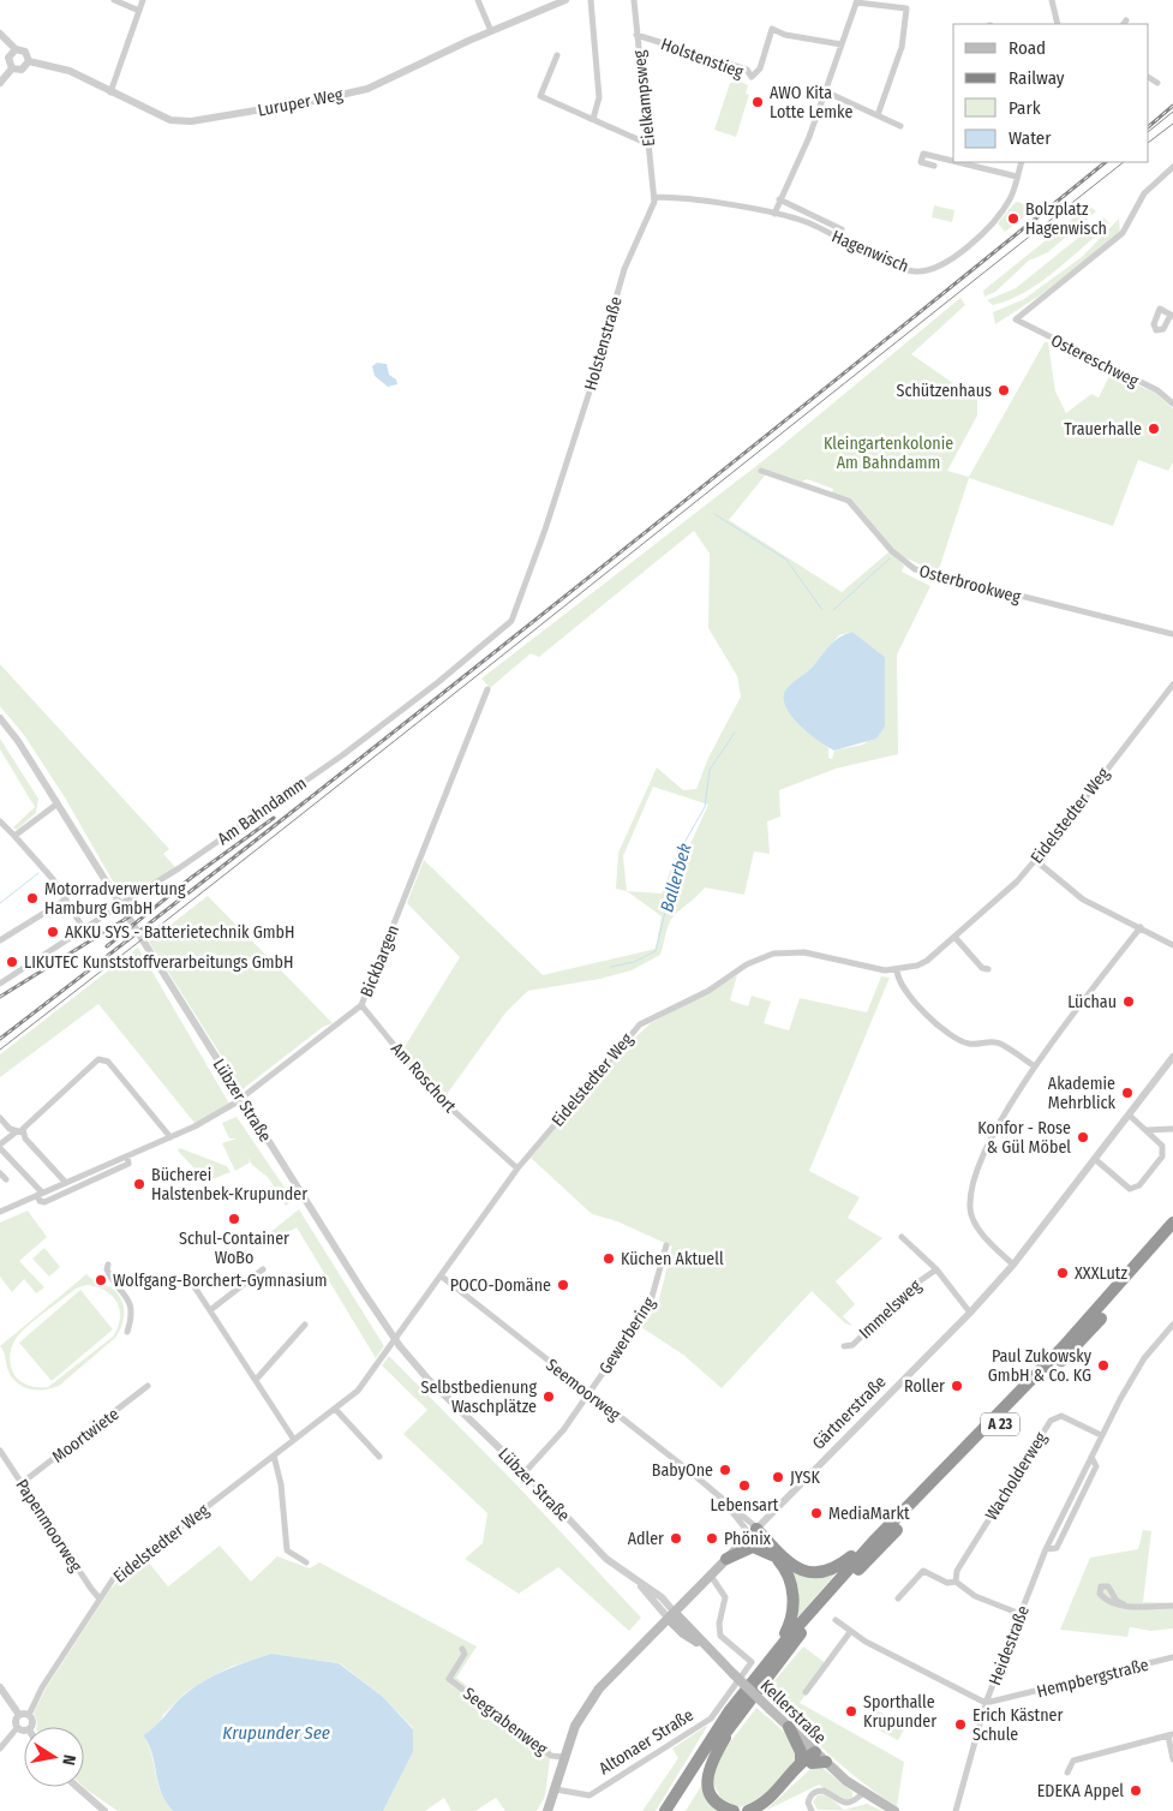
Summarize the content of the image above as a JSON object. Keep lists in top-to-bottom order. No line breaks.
{"streets":{"highway":["A 23"],"main road":["Gärtnerstraße","Kellerstraße"],"street":["Holstenstieg","Eielkampsweg","Luruper Weg","Hagenwisch","Holstenstraße","Ostereschweg","Osterbrookweg","Am Bahndamm","Eidelstedter Weg","Bickbargen","Am Roschort","Lübzer Straße","Immelsweg","Gewerbering","Seemoorweg","Moortwiete","Wacholderweg","Papenmoorweg","Heidestraße","Hempbergstraße","Seegrabenweg","Altonaer Straße"]},"crossings":[["Holstenstieg","Eielkampsweg"],["Eielkampsweg","Holstenstraße"],["Holstenstraße","Am Bahndamm"],["Eidelstedter Weg","Am Roschort"],["Eidelstedter Weg","Lübzer Straße"],["Eidelstedter Weg","Seemoorweg"],["Eidelstedter Weg","Papenmoorweg"],["Bickbargen","Am Roschort"],["Bickbargen","Lübzer Straße"],["Lübzer Straße","Gewerbering"],["Lübzer Straße","Gärtnerstraße"],["Lübzer Straße","Kellerstraße"],["Immelsweg","Gärtnerstraße"],["Gewerbering","Seemoorweg"],["Seemoorweg","Gärtnerstraße"],["Gärtnerstraße","Kellerstraße"],["Gärtnerstraße","Seegrabenweg"],["Gärtnerstraße","Altonaer Straße"],["Moortwiete","Papenmoorweg"],["Wacholderweg","Heidestraße"],["Heidestraße","Hempbergstraße"]],"water":["Ballerbek","Krupunder See"],"parks":["Kleingartenkolonie Am Bahndamm"],"places":["AWO Kita Lotte Lemke","Bolzplatz Hagenwisch","Schützenhaus","Trauerhalle","Motorradverwertung Hamburg GmbH","AKKU SYS - Batterietechnik GmbH","LIKUTEC Kunststoffverarbeitungs GmbH","Lüchau","Akademie Mehrblick","Konfor - Rose & Gül Möbel","Bücherei Halstenbek-Krupunder","Schul-Container WoBo","Küchen Aktuell","XXXLutz","Wolfgang-Borchert-Gymnasium","POCO-Domäne","Paul Zukowsky GmbH & Co. KG","Roller","Selbstbedienung Waschplätze","BabyOne","JYSK","Lebensart","MediaMarkt","Adler","Phönix","Sporthalle Krupunder","Erich Kästner Schule","EDEKA Appel"],"legend":["Road","Railway","Park","Water"],"north":"right"}
